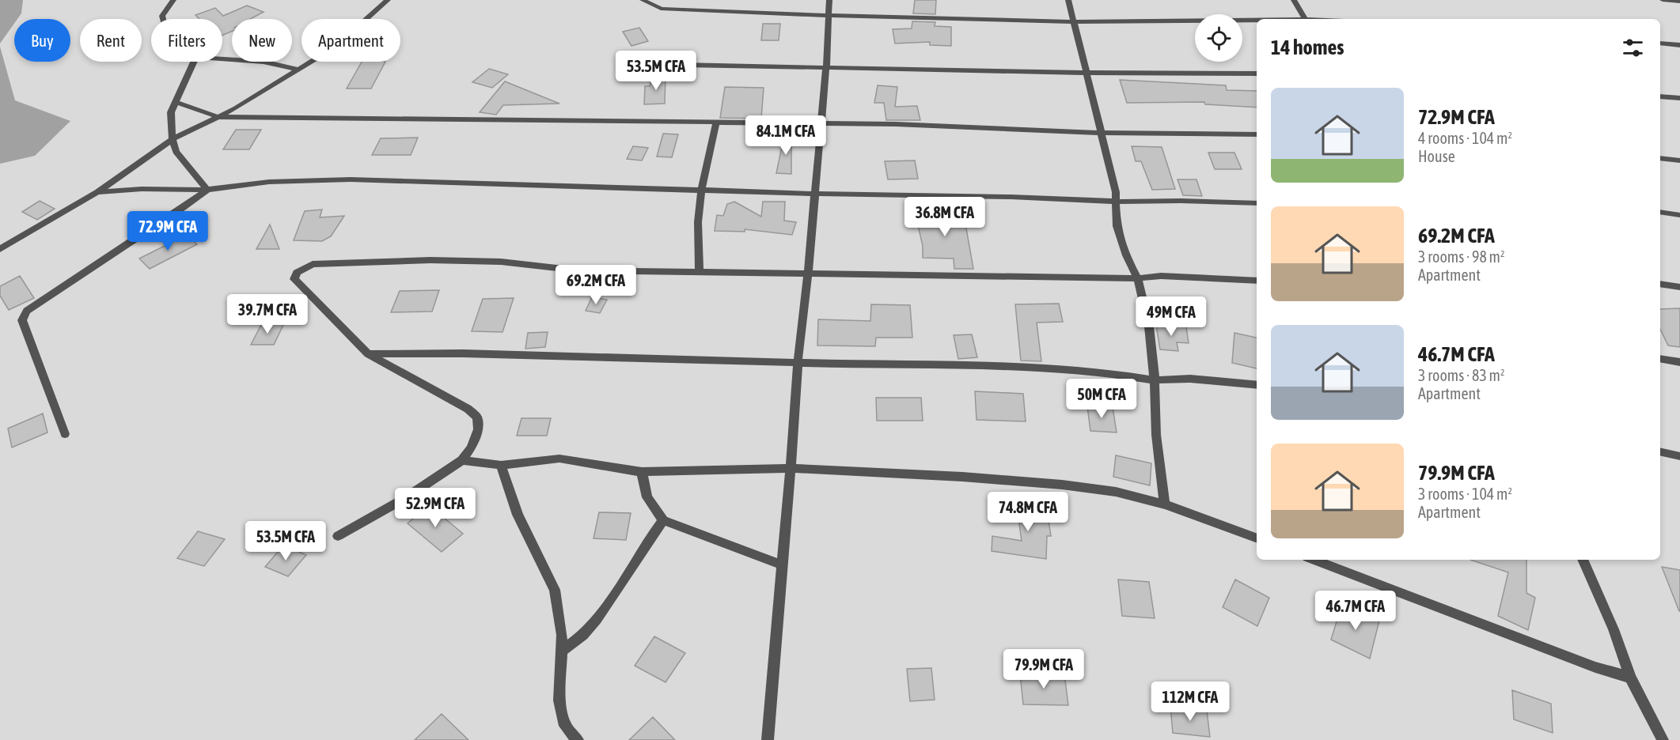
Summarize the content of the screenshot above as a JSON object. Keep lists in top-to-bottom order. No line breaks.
{"page":{"chip":["Buy","Rent","Filters","New","Apartment"],"heading":"14 homes","price":["53.5M CFA","84.1M CFA","36.8M CFA","72.9M CFA","69.2M CFA","39.7M CFA","49M CFA","50M CFA","52.9M CFA","74.8M CFA","53.5M CFA","46.7M CFA","79.9M CFA","112M CFA"],"list":[{"name":"72.9M CFA","note":"4 rooms · 104 m² · House"},{"name":"69.2M CFA","note":"3 rooms · 98 m² · Apartment"},{"name":"46.7M CFA","note":"3 rooms · 83 m² · Apartment"},{"name":"79.9M CFA","note":"3 rooms · 104 m² · Apartment"}]}}
